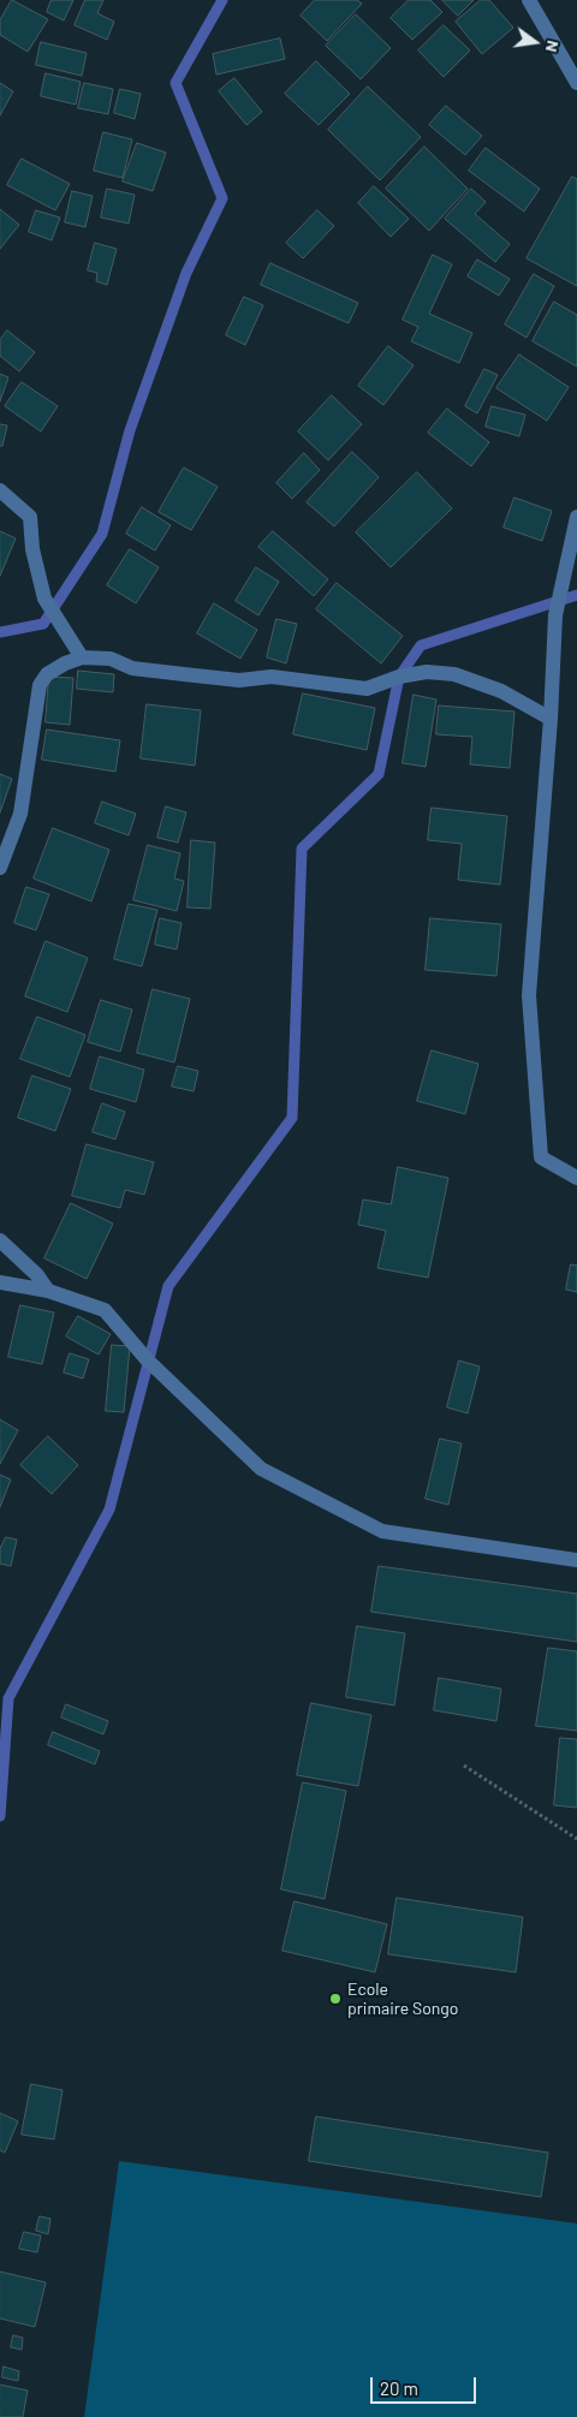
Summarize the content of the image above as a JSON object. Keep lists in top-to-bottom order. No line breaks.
{"places":["Ecole primaire Songo"],"scale_bar":"20 m","north":"right"}
